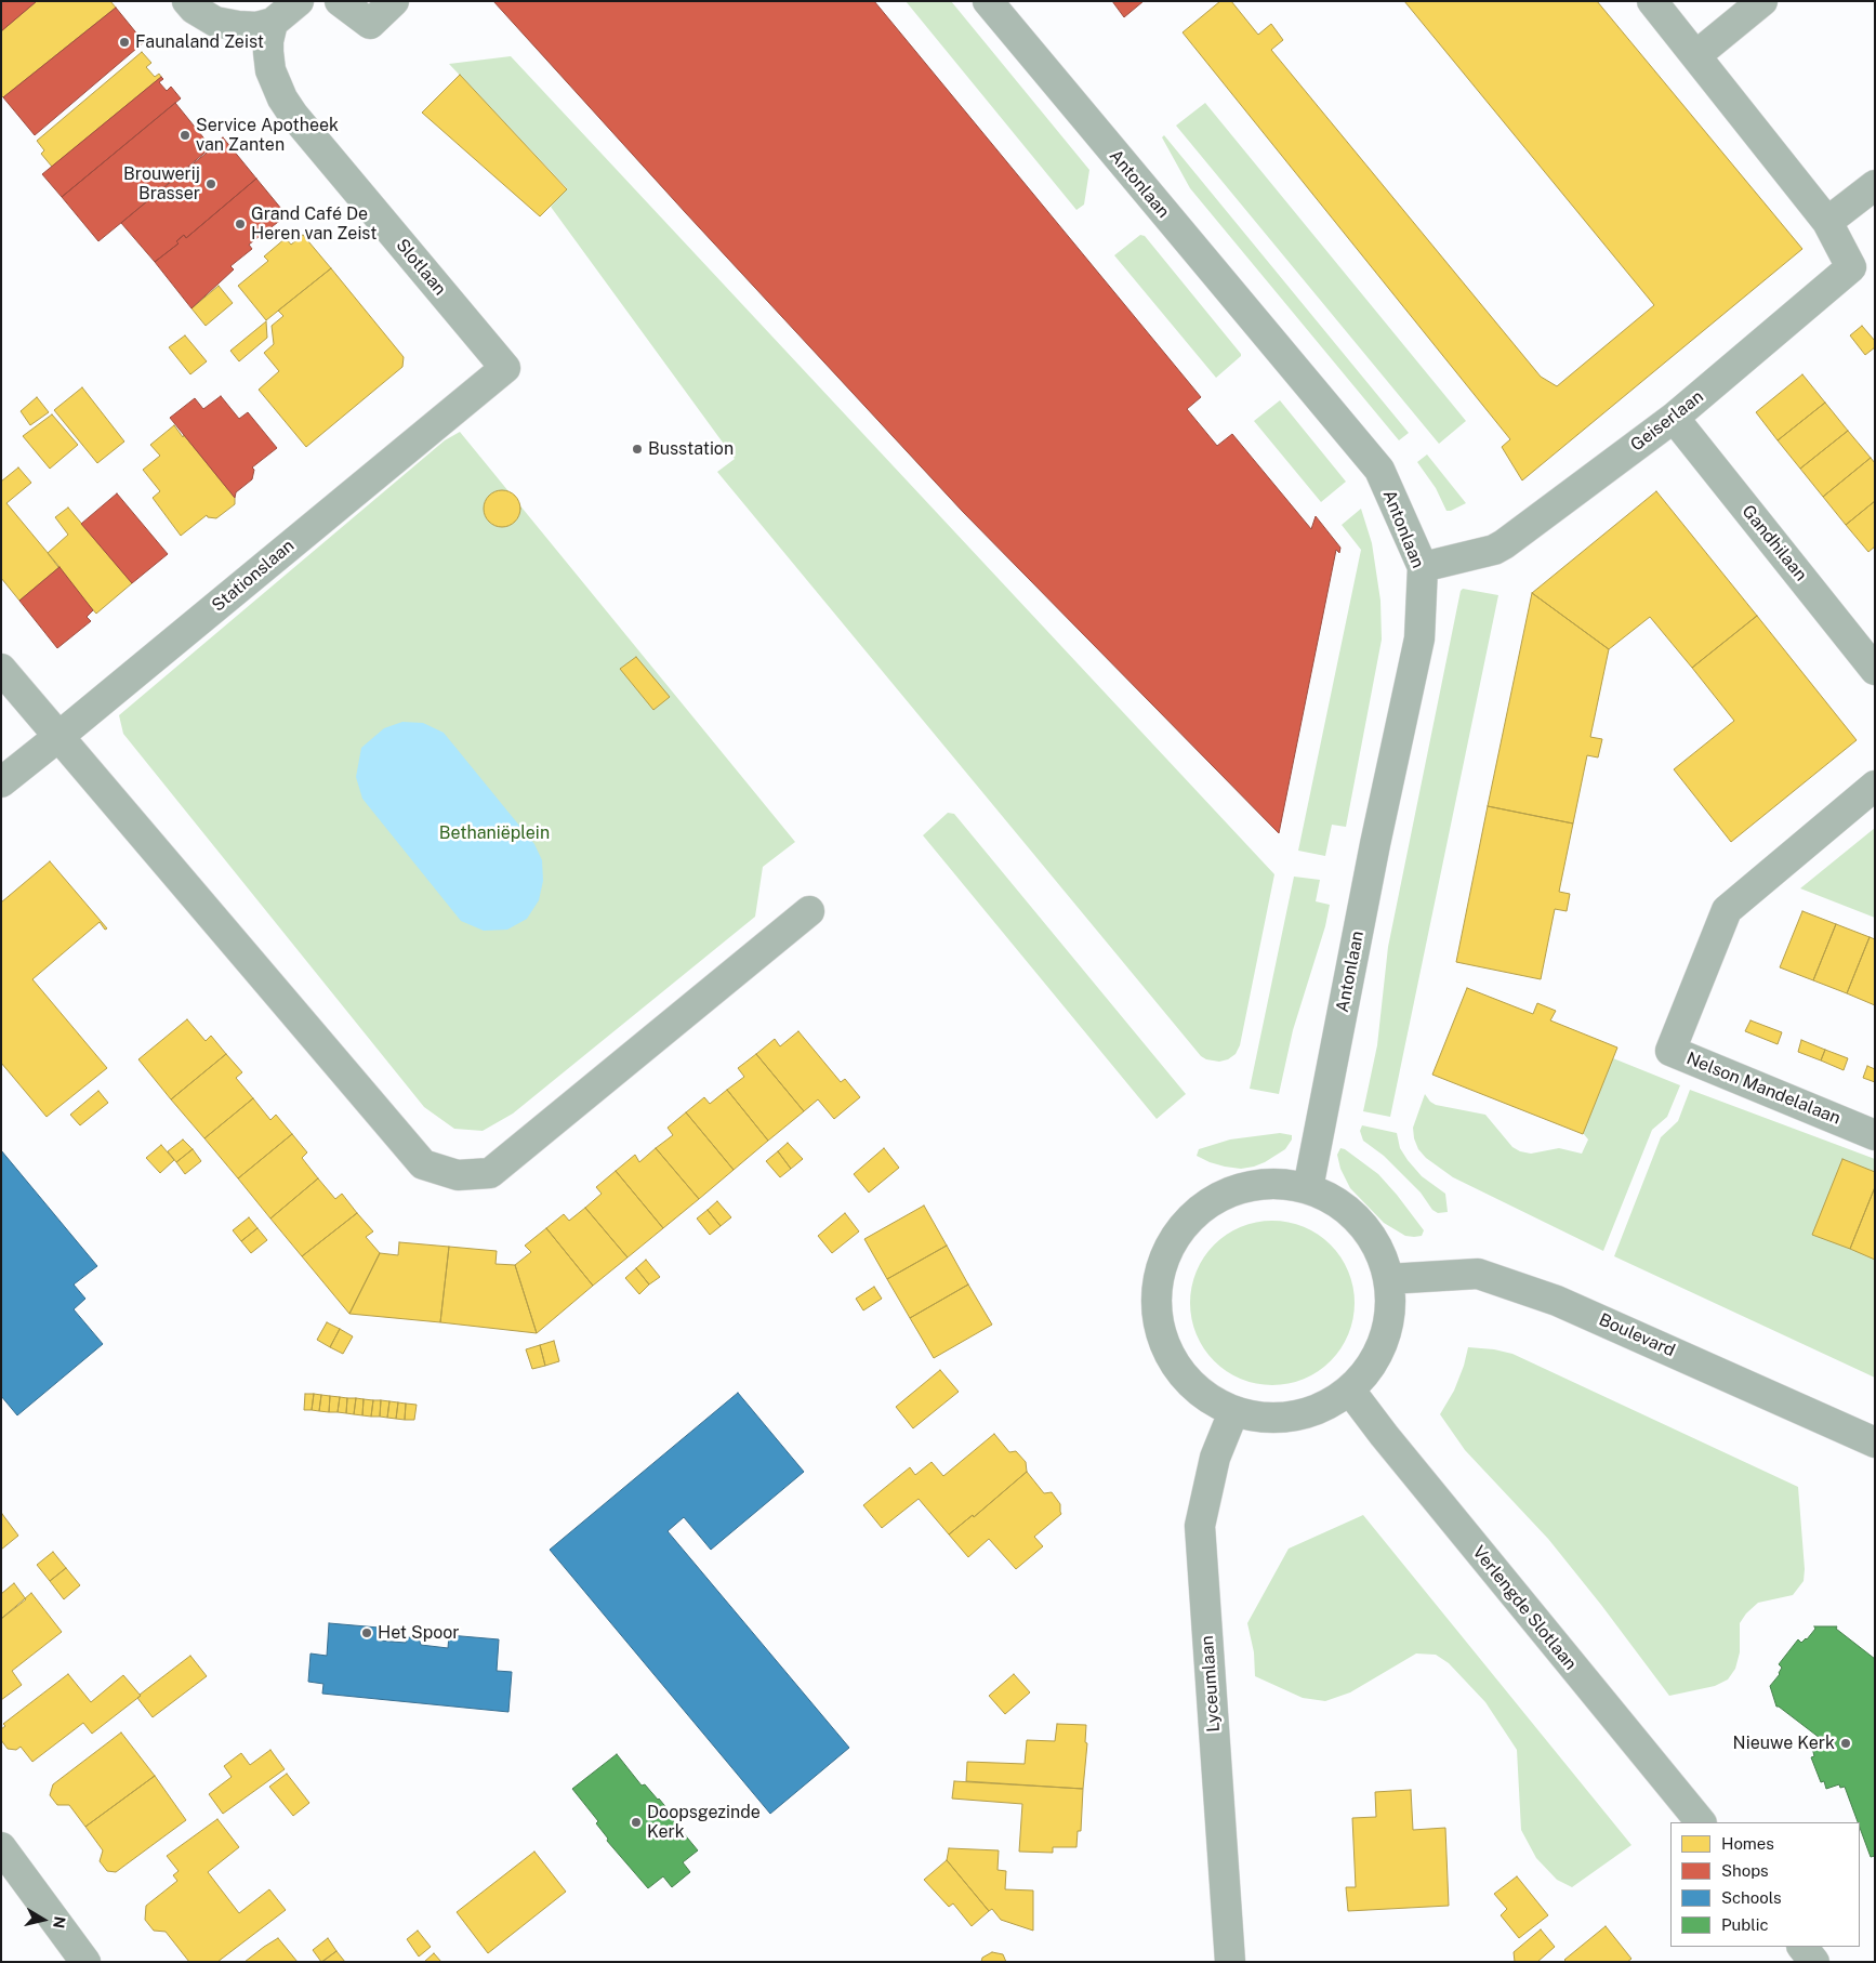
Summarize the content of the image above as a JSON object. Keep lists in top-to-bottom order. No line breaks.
{"streets":{"street":["Antonlaan","Slotlaan","Geiserlaan","Gandhilaan","Stationslaan","Nelson Mandelalaan","Boulevard","Verlengde Slotlaan","Lyceumlaan"]},"crossings":[["Antonlaan","Geiserlaan"],["Slotlaan","Stationslaan"],["Geiserlaan","Gandhilaan"]],"parks":["Bethaniëplein"],"places":["Faunaland Zeist","Service Apotheek van Zanten","Brouwerij Brasser","Grand Café De Heren van Zeist","Busstation","Het Spoor","Nieuwe Kerk","Doopsgezinde Kerk"],"legend":["Homes","Shops","Schools","Public"],"north":"right"}
